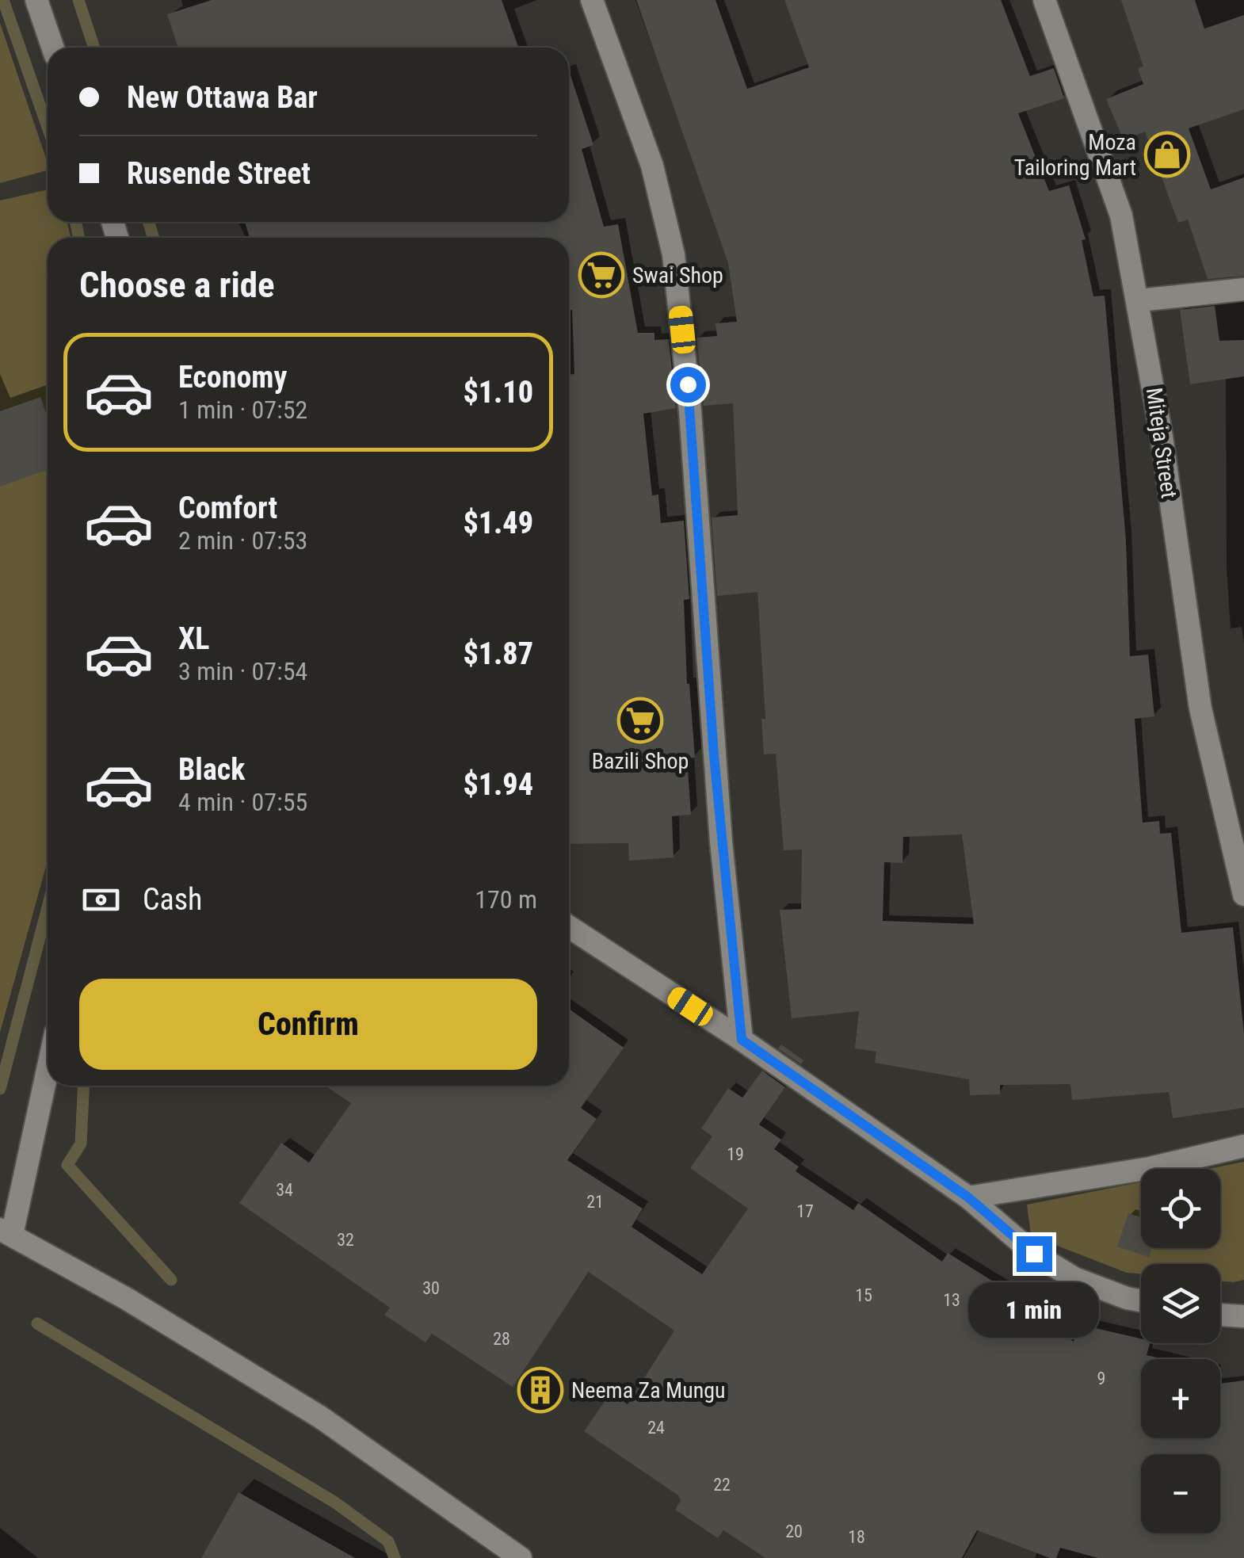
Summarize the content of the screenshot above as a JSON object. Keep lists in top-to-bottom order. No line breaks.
{"streets":{"street":["Miteja Street"]},"places":{"shop":["Moza Tailoring Mart"],"supermarket":["Swai Shop","Bazili Shop"],"building":["Neema Za Mungu"]},"house_numbers":["19","34","21","17","32","30","15","13","28","9","24","22","20","18"],"page":{"banner":["New Ottawa Bar","Rusende Street"],"heading":"Choose a ride","list":[{"name":"Economy","note":"1 min · 07:52","value":"$1.10"},{"name":"Comfort","note":"2 min · 07:53","value":"$1.49"},{"name":"XL","note":"3 min · 07:54","value":"$1.87"},{"name":"Black","note":"4 min · 07:55","value":"$1.94"}],"pay":["Cash","170 m"],"buttons":"Confirm","map_buttons":["+","−"],"bubble":"1 min"}}
